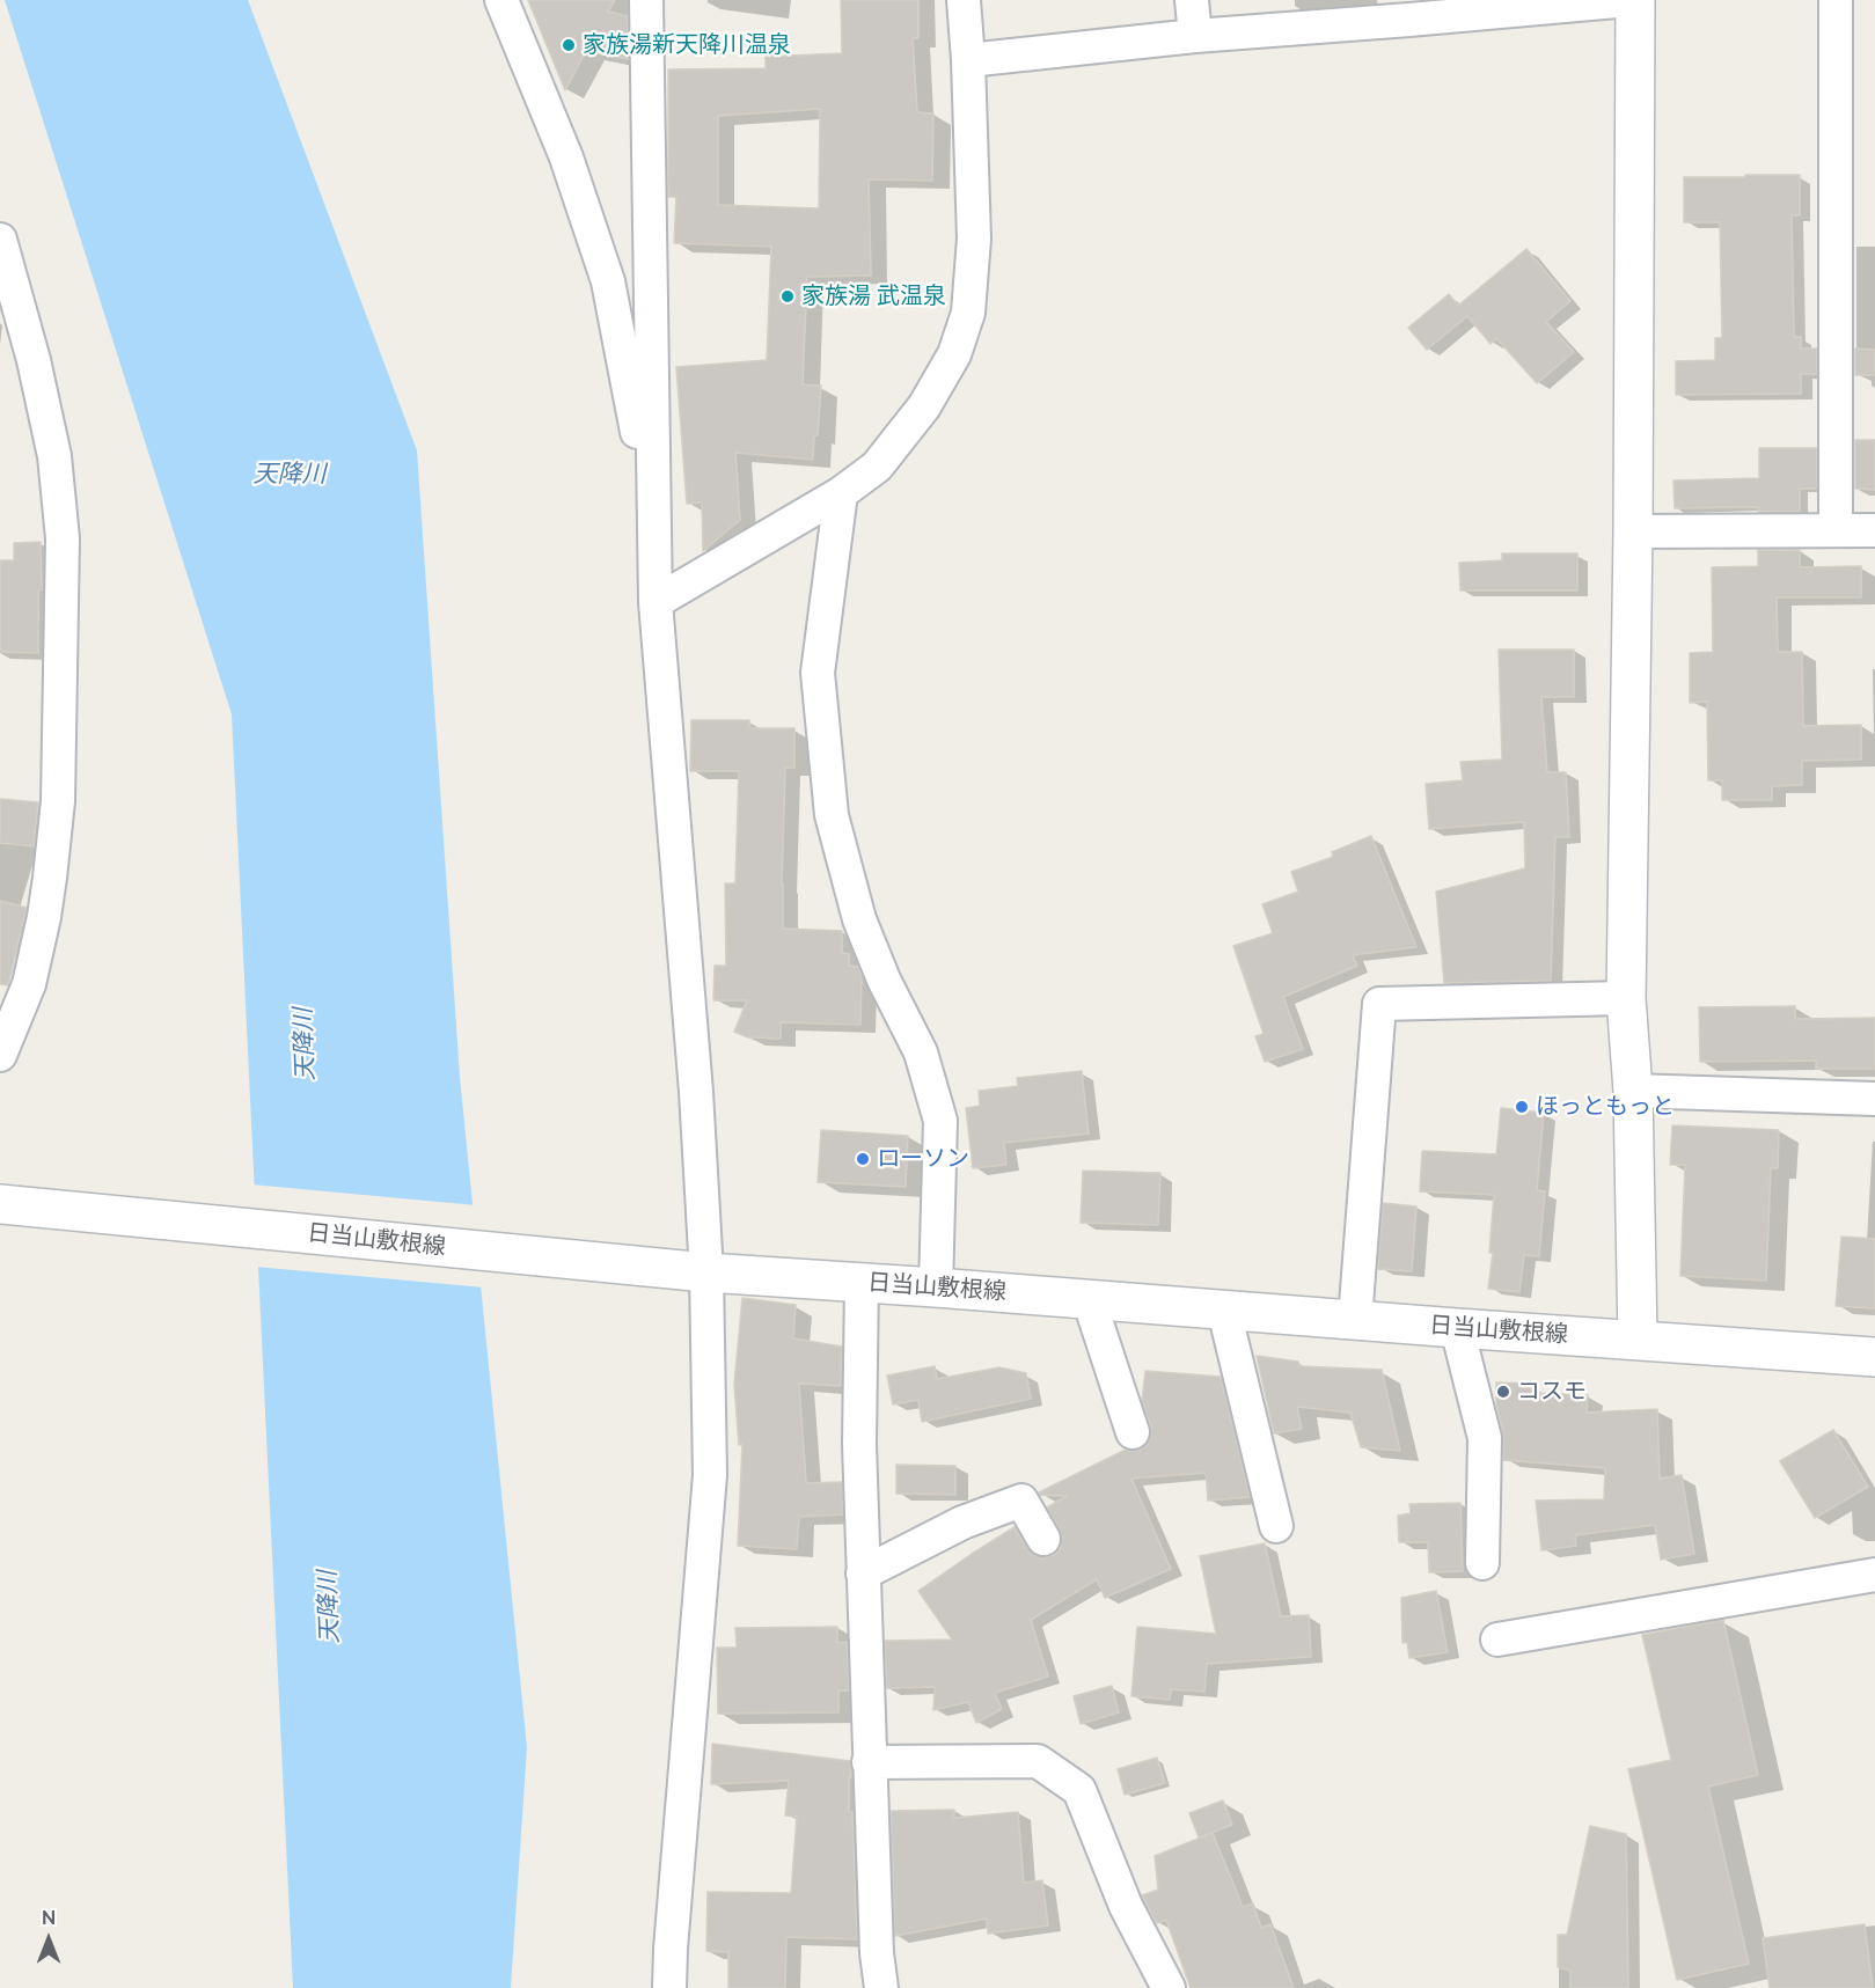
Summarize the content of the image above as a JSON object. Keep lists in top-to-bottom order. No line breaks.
{"streets":{"main road":["日当山敷根線"]},"water":["天降川"],"places":["家族湯新天降川温泉","家族湯 武温泉","ほっともっと","ローソン","コスモ"],"north":"top"}
